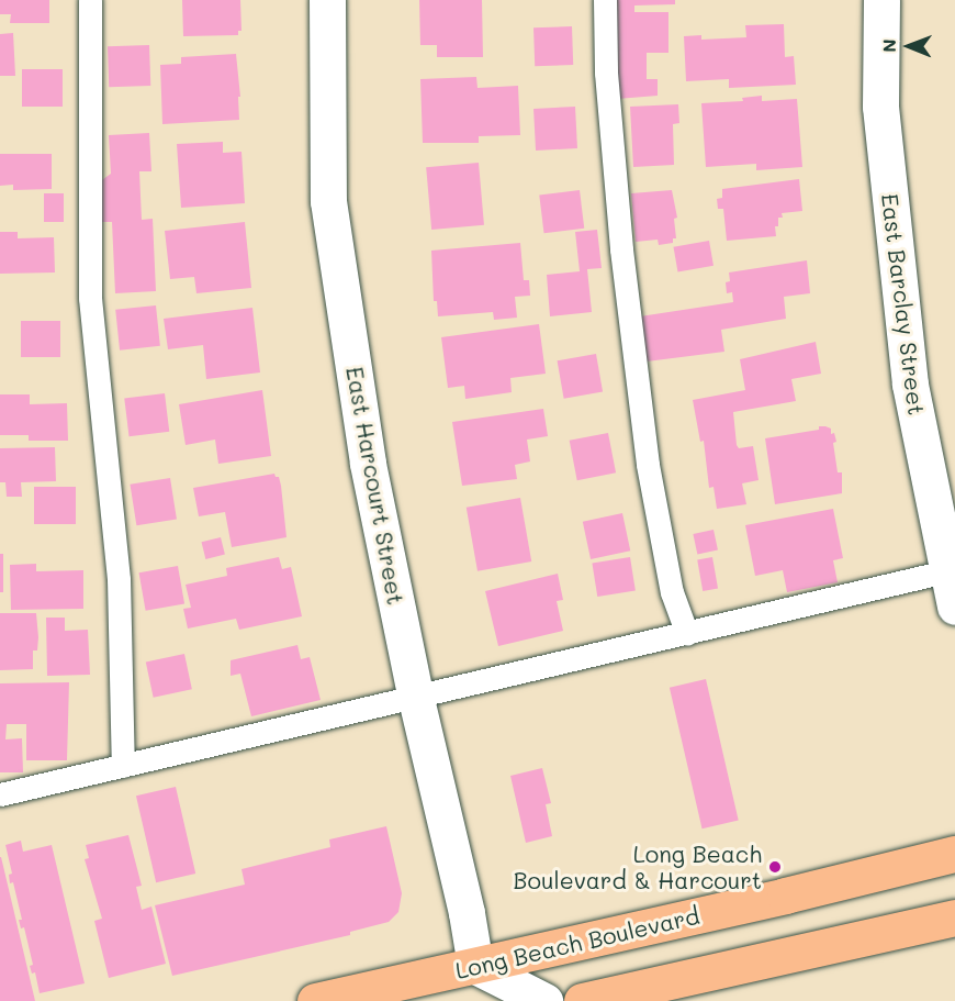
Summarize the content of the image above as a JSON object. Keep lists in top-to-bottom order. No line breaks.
{"streets":{"main road":["Long Beach Boulevard"],"street":["East Barclay Street","East Harcourt Street"]},"crossings":[["East Harcourt Street","Long Beach Boulevard"]],"places":["Long Beach Boulevard & Harcourt"],"north":"left"}
